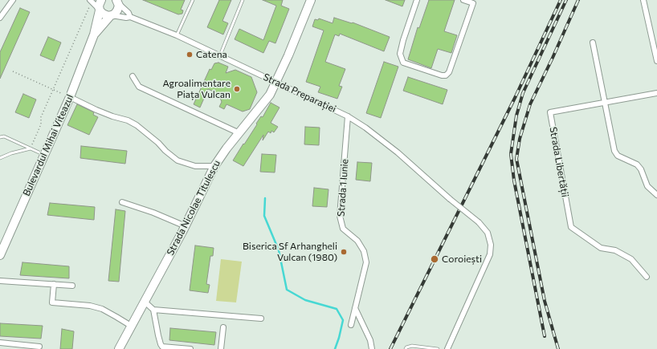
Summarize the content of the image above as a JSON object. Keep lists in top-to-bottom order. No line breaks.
{"streets":{"main road":["Bulevardul Mihai Viteazul","Strada Nicolae Titulescu"],"street":["Strada Preparației","Strada Libertății","Strada 1 Iunie"]},"crossings":[["Strada Preparației","Bulevardul Mihai Viteazul"],["Strada Preparației","Strada 1 Iunie"],["Strada Preparației","Strada Nicolae Titulescu"]],"places":["Catena","Agroalimentare Piața Vulcan","Biserica Sf Arhangheli Vulcan (1980)","Coroiești"]}
